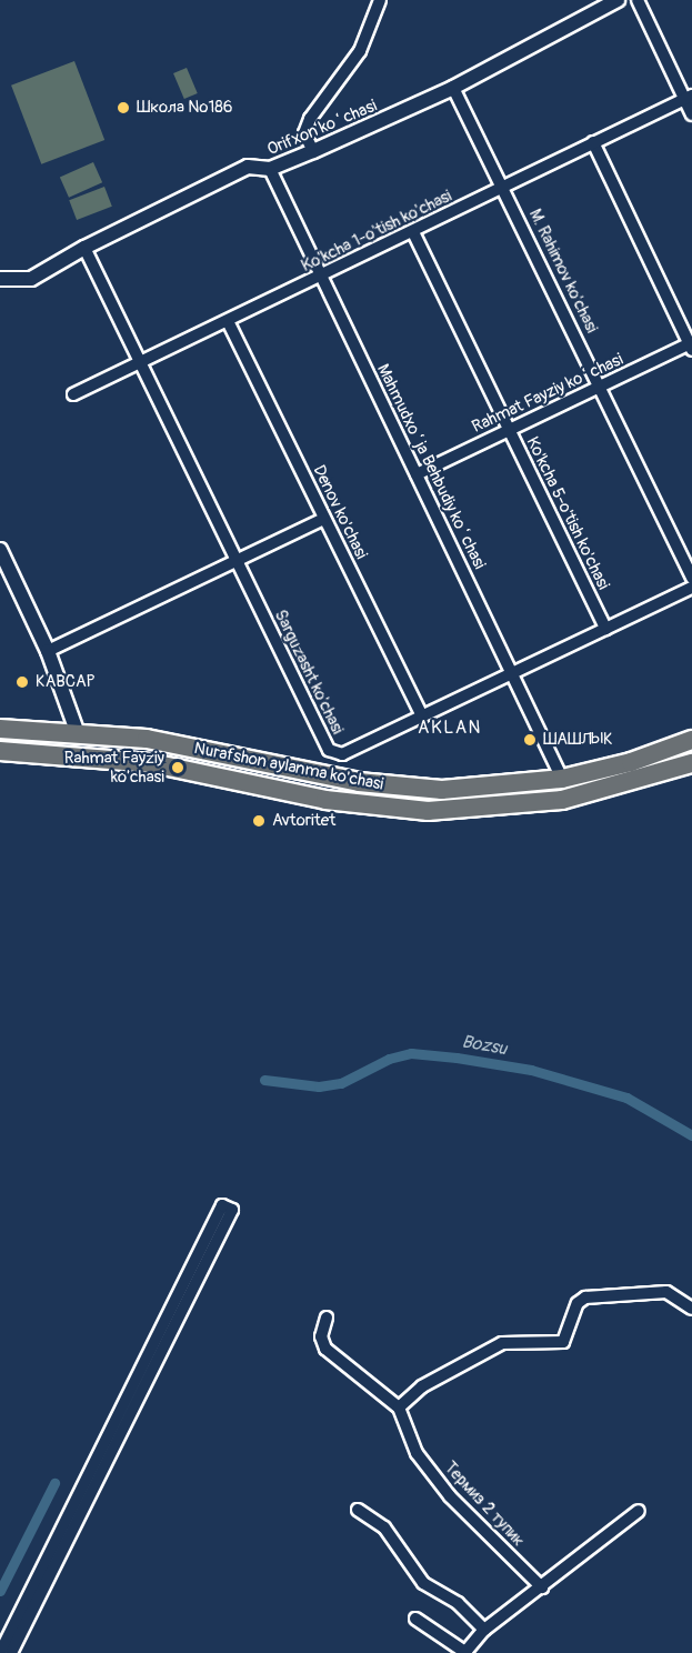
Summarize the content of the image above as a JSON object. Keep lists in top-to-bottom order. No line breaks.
{"streets":{"main road":["Nurafshon aylanma ko'chasi"],"street":["Orifxon koʻchasi","Ko'kcha 1-o'tish ko'chasi","M. Rahimov ko'chasi","Rahmat Fayziy koʻchasi","Mahmudxoʻja Behbudiy koʻchasi","Denov ko'chasi","Ko'kcha 5-o'tish ko'chasi","Sarguzasht ko'chasi","Термиз 2 тупик"]},"crossings":[["Orifxon koʻchasi","M. Rahimov ko'chasi"],["Orifxon koʻchasi","Mahmudxoʻja Behbudiy koʻchasi"],["Orifxon koʻchasi","Sarguzasht ko'chasi"],["Ko'kcha 1-o'tish ko'chasi","M. Rahimov ko'chasi"],["Ko'kcha 1-o'tish ko'chasi","Mahmudxoʻja Behbudiy koʻchasi"],["Ko'kcha 1-o'tish ko'chasi","Denov ko'chasi"],["Ko'kcha 1-o'tish ko'chasi","Ko'kcha 5-o'tish ko'chasi"],["Ko'kcha 1-o'tish ko'chasi","Sarguzasht ko'chasi"],["M. Rahimov ko'chasi","Rahmat Fayziy koʻchasi"],["Rahmat Fayziy koʻchasi","Mahmudxoʻja Behbudiy koʻchasi"],["Rahmat Fayziy koʻchasi","Ko'kcha 5-o'tish ko'chasi"],["Mahmudxoʻja Behbudiy koʻchasi","Sarguzasht ko'chasi"],["Mahmudxoʻja Behbudiy koʻchasi","Nurafshon aylanma ko'chasi"],["Denov ko'chasi","Sarguzasht ko'chasi"],["Ko'kcha 5-o'tish ko'chasi","Sarguzasht ko'chasi"]],"districts":["AKLAN"],"water":["Bozsu"],"places":["Школа №186","КАВСАР","ШАШЛЫК","Rahmat Fayziy ko'chasi","Avtoritet"]}
